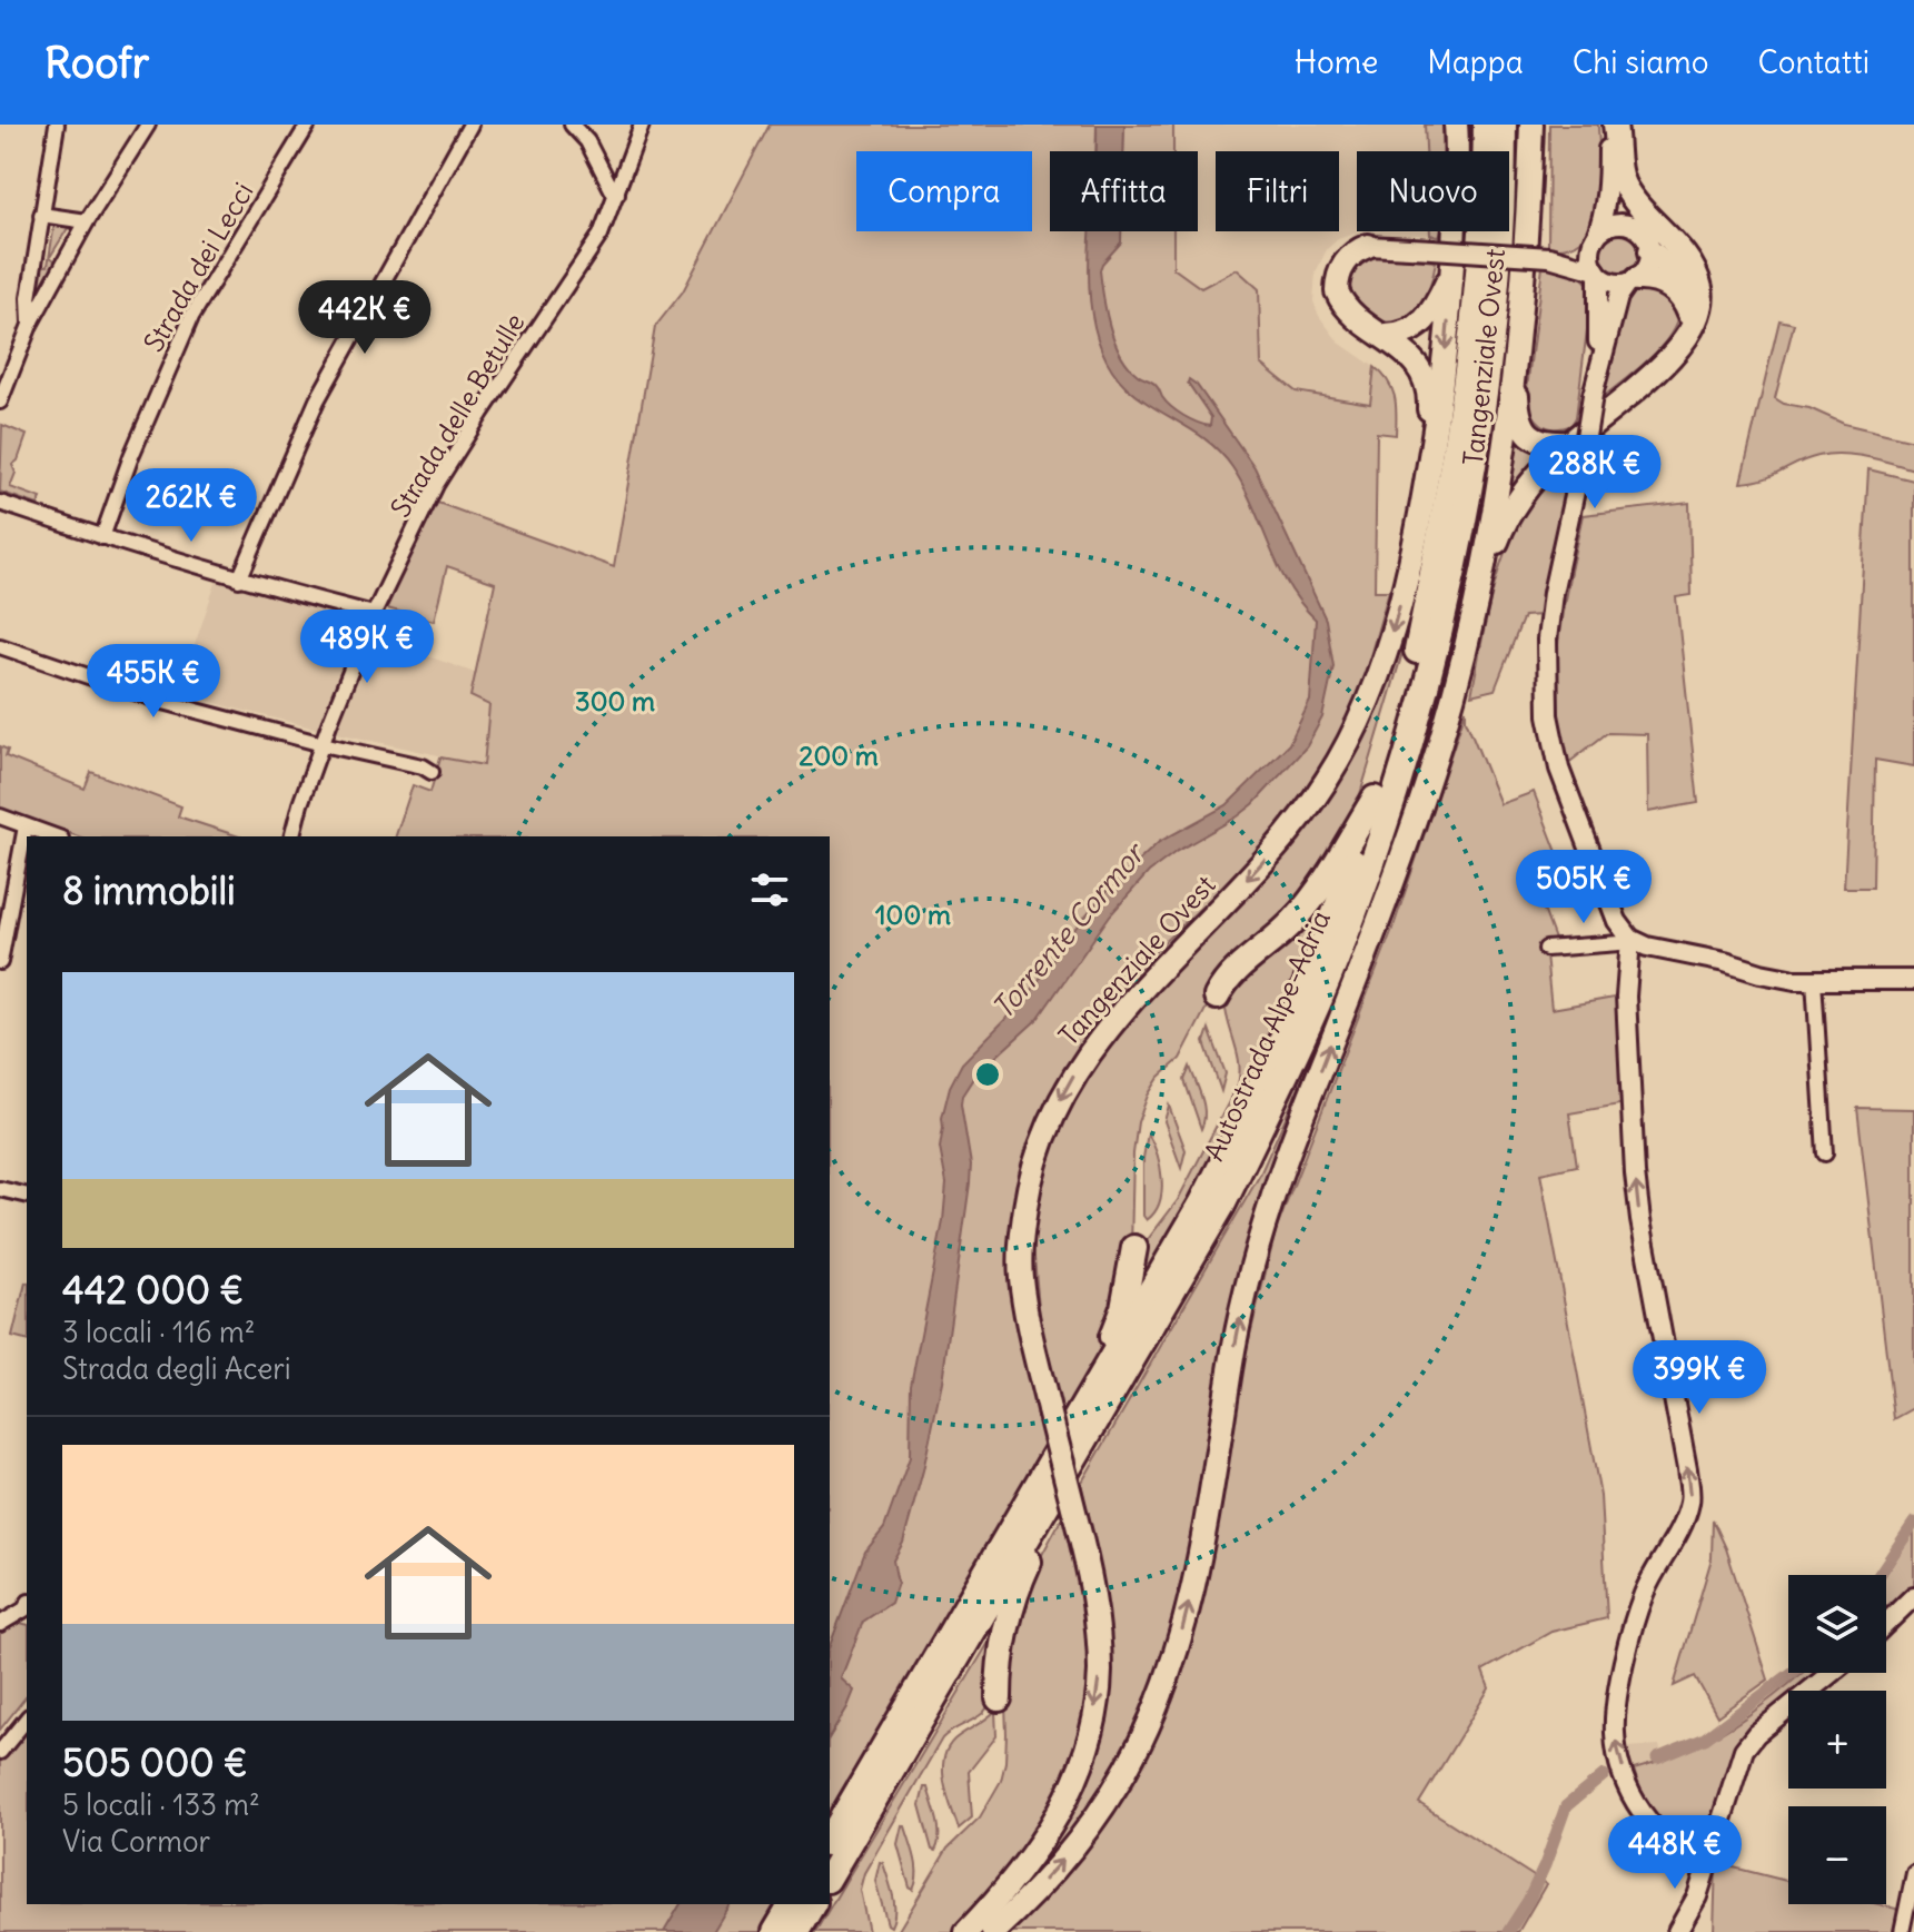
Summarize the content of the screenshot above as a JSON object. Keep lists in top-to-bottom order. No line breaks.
{"streets":{"highway":["Tangenziale Ovest","Autostrada Alpe-Adria"],"street":["Strada dei Lecci","Strada delle Betulle"]},"water":["Torrente Cormor"],"page":{"header":"Roofr","nav":["Home","Mappa","Chi siamo","Contatti"],"chip":["Compra","Affitta","Filtri","Nuovo"],"price":["442K €","288K €","262K €","489K €","455K €","505K €","399K €","448K €"],"heading":"8 immobili","list":[{"name":"442 000 €","note":"3 locali · 116 m² · Strada degli Aceri"},{"name":"505 000 €","note":"5 locali · 133 m² · Via Cormor"}],"map_buttons":["+","−"]},"rings":["300 m","200 m","100 m"]}
